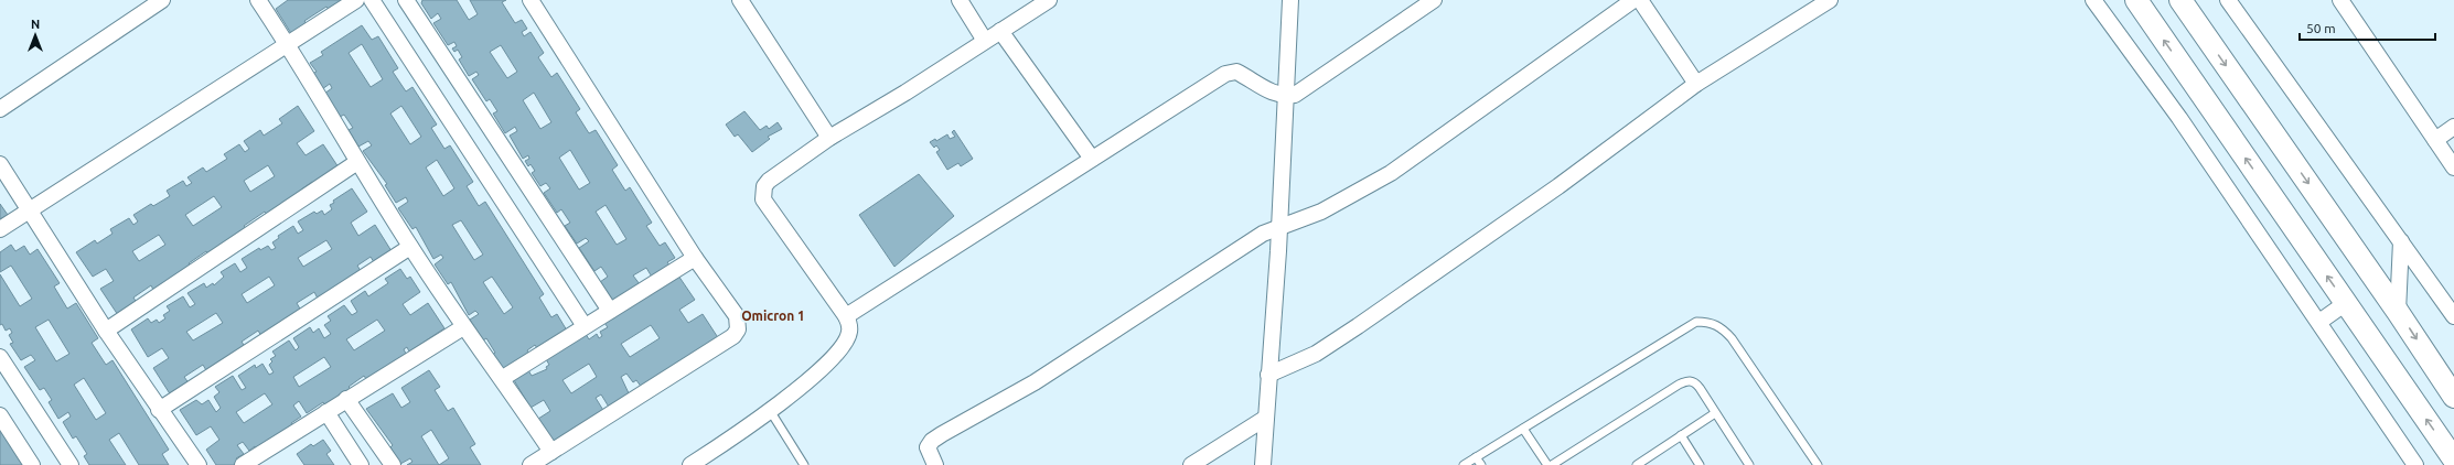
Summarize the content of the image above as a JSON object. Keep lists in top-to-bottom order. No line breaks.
{"districts":["Omicron 1"],"scale_bar":"50 m","north":"top"}
